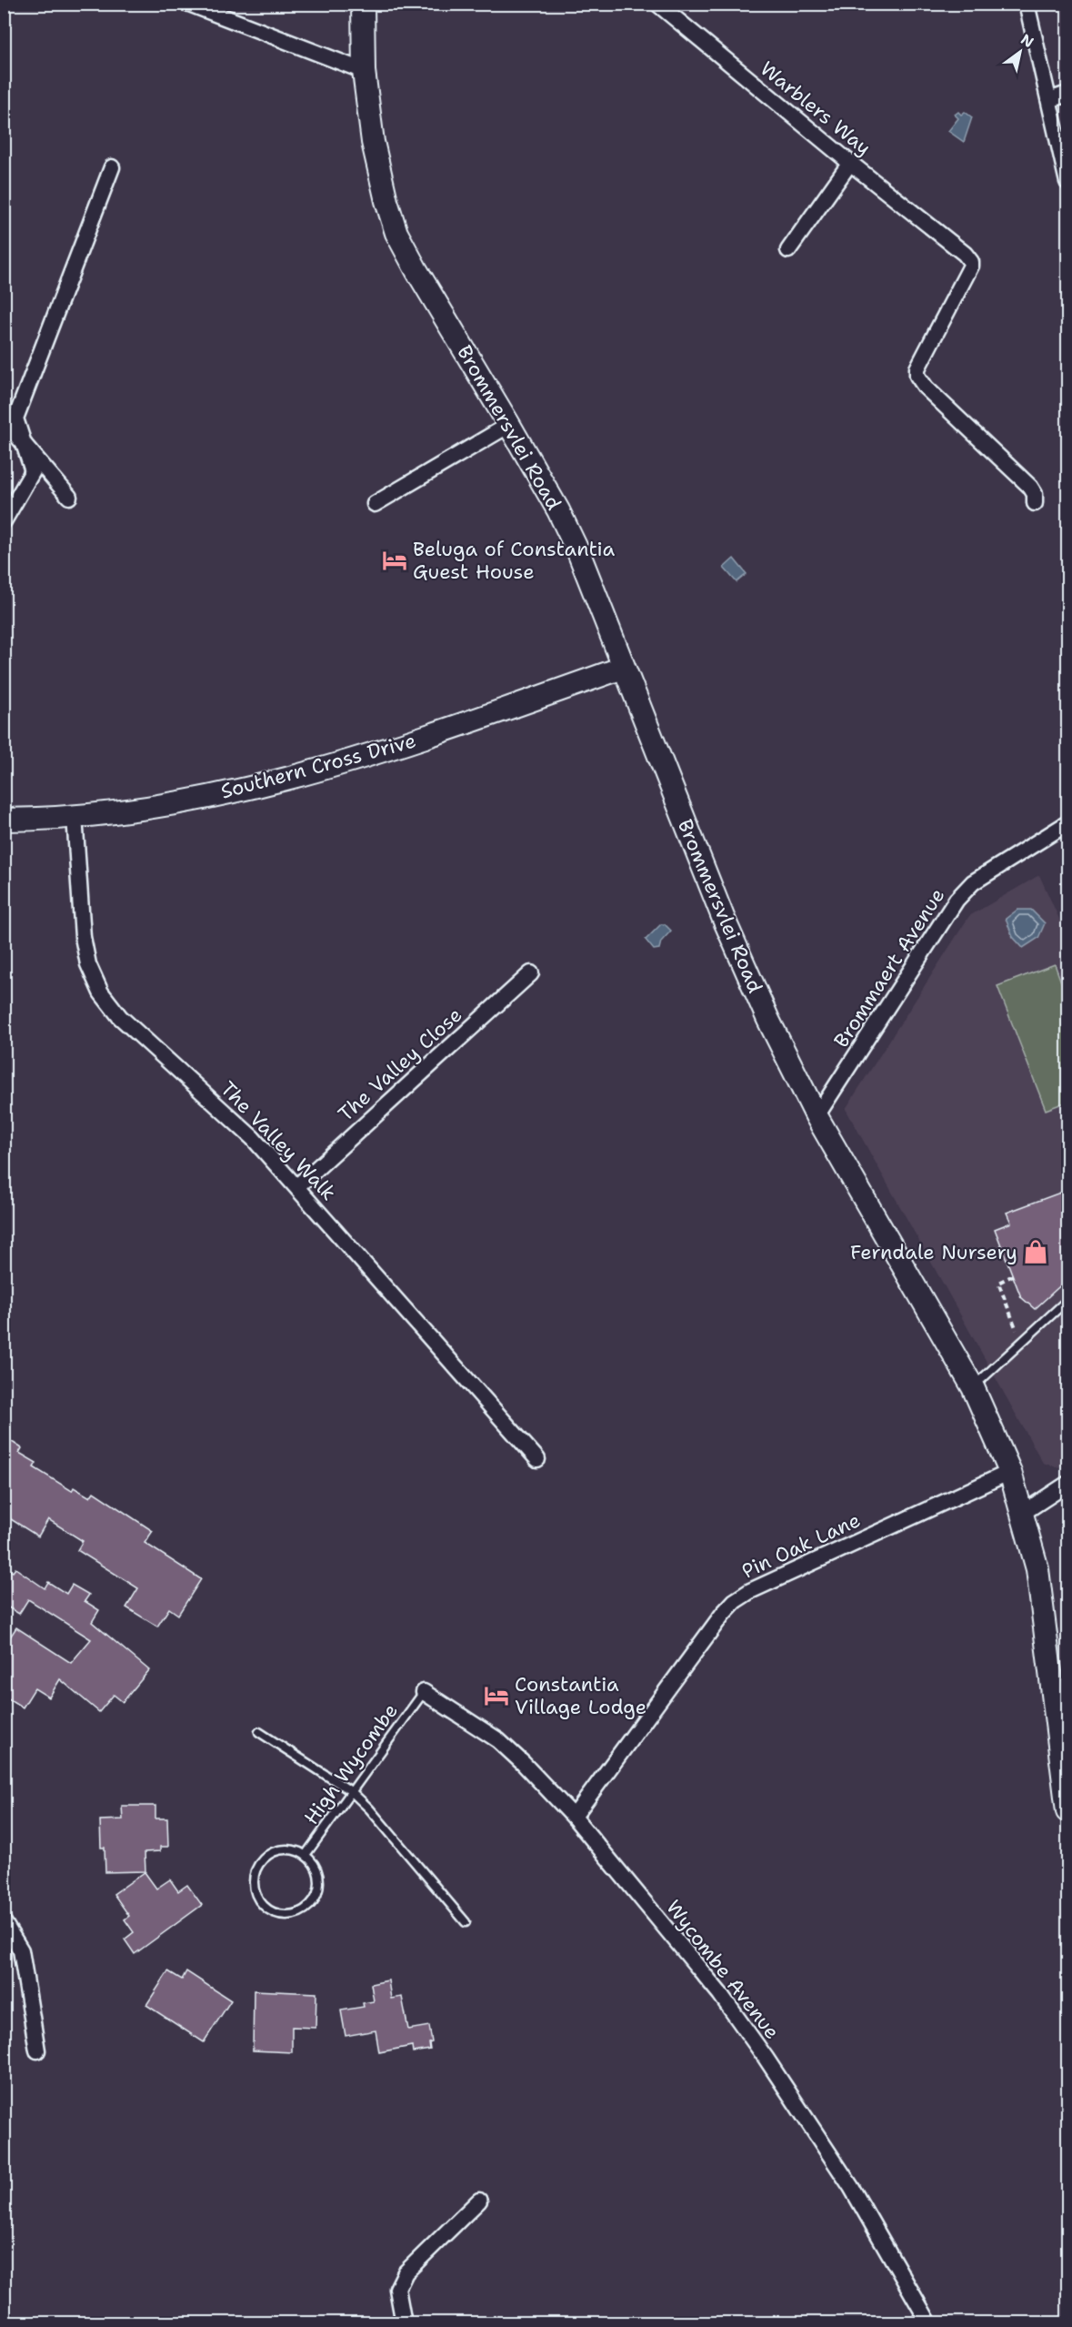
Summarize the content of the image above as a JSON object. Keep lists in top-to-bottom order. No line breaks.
{"streets":{"street":["Warblers Way","Brommersvlei Road","Southern Cross Drive","Brommaert Avenue","The Valley Close","The Valley Walk","Pin Oak Lane","Wycombe Avenue"],"lane":["High Wycombe"]},"crossings":[["Brommersvlei Road","Southern Cross Drive"],["Brommersvlei Road","Brommaert Avenue"],["Brommersvlei Road","Pin Oak Lane"],["Southern Cross Drive","The Valley Walk"],["The Valley Close","The Valley Walk"],["Pin Oak Lane","Wycombe Avenue"],["High Wycombe","Wycombe Avenue"]],"places":{"hotel":["Beluga of Constantia Guest House","Constantia Village Lodge"],"shop":["Ferndale Nursery"]},"north":"top right"}
